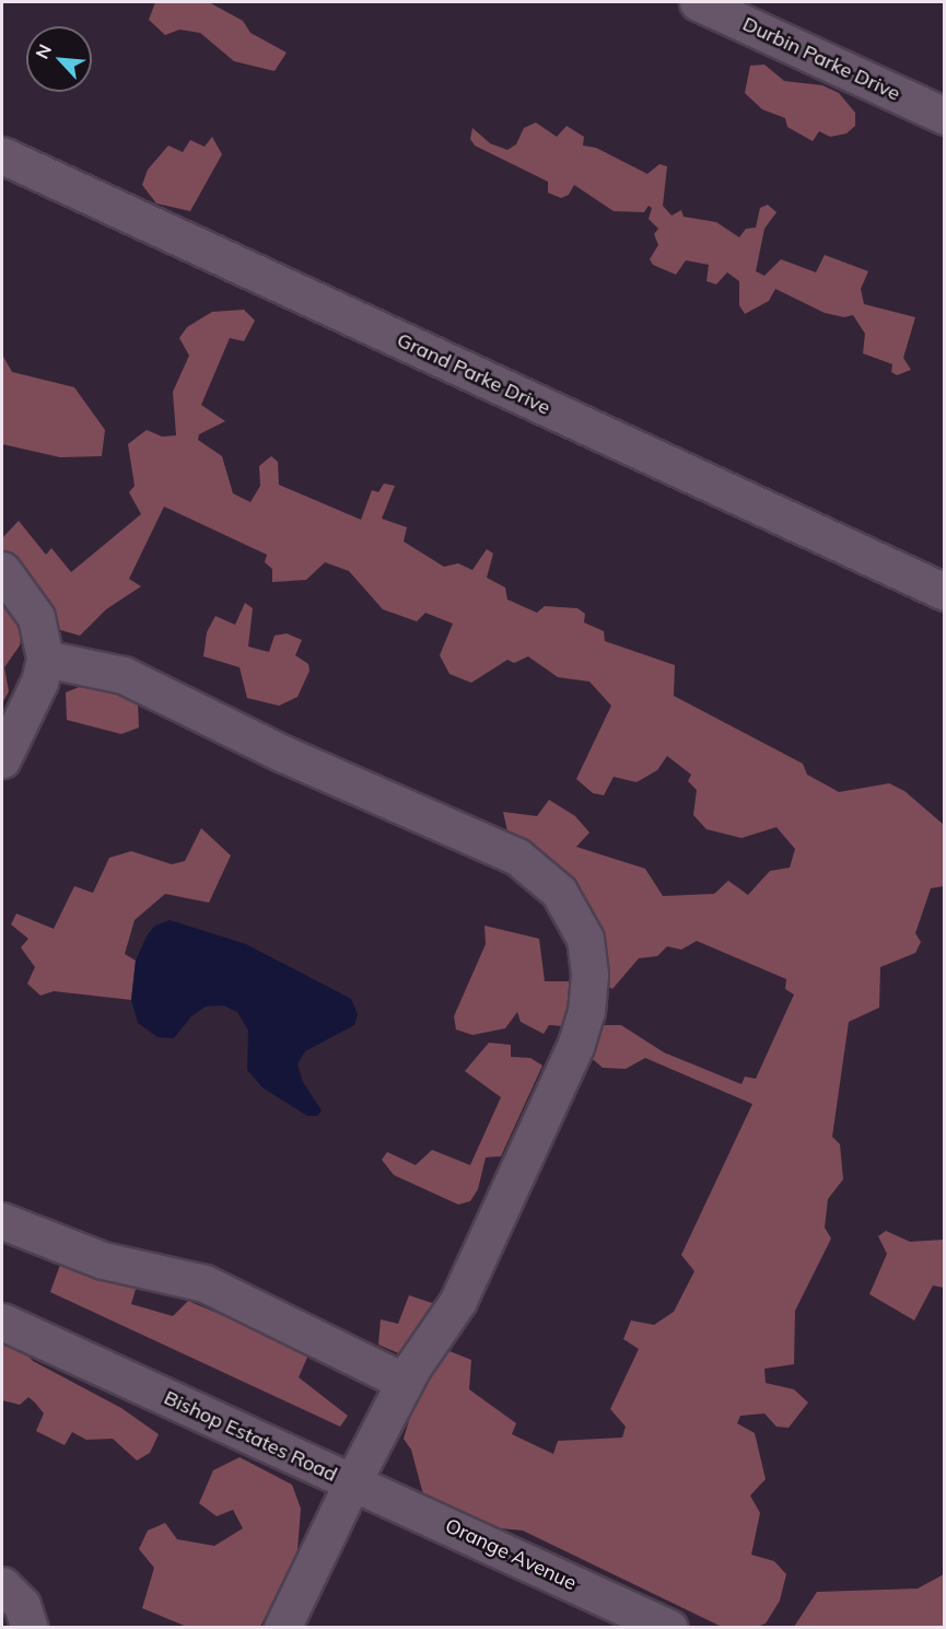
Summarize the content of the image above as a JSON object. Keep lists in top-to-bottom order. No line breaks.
{"streets":{"street":["Durbin Parke Drive","Grand Parke Drive","Bishop Estates Road","Orange Avenue"]},"crossings":[["Bishop Estates Road","Orange Avenue"]],"north":"top left"}
